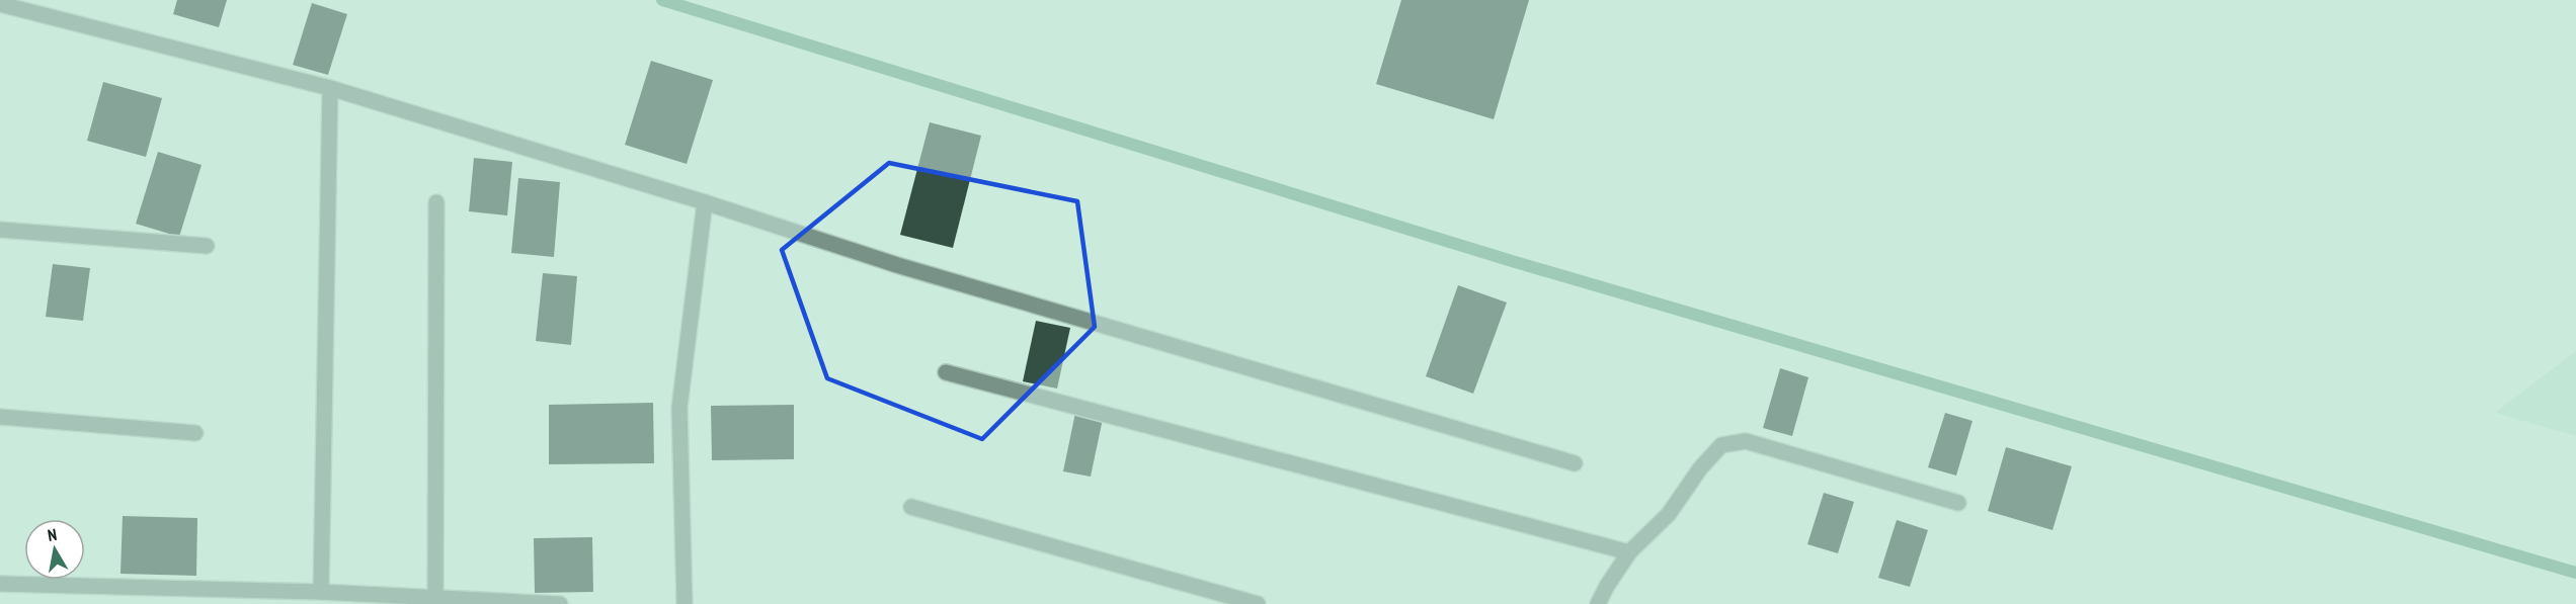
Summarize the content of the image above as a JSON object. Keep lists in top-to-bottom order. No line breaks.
{"north":"top"}
